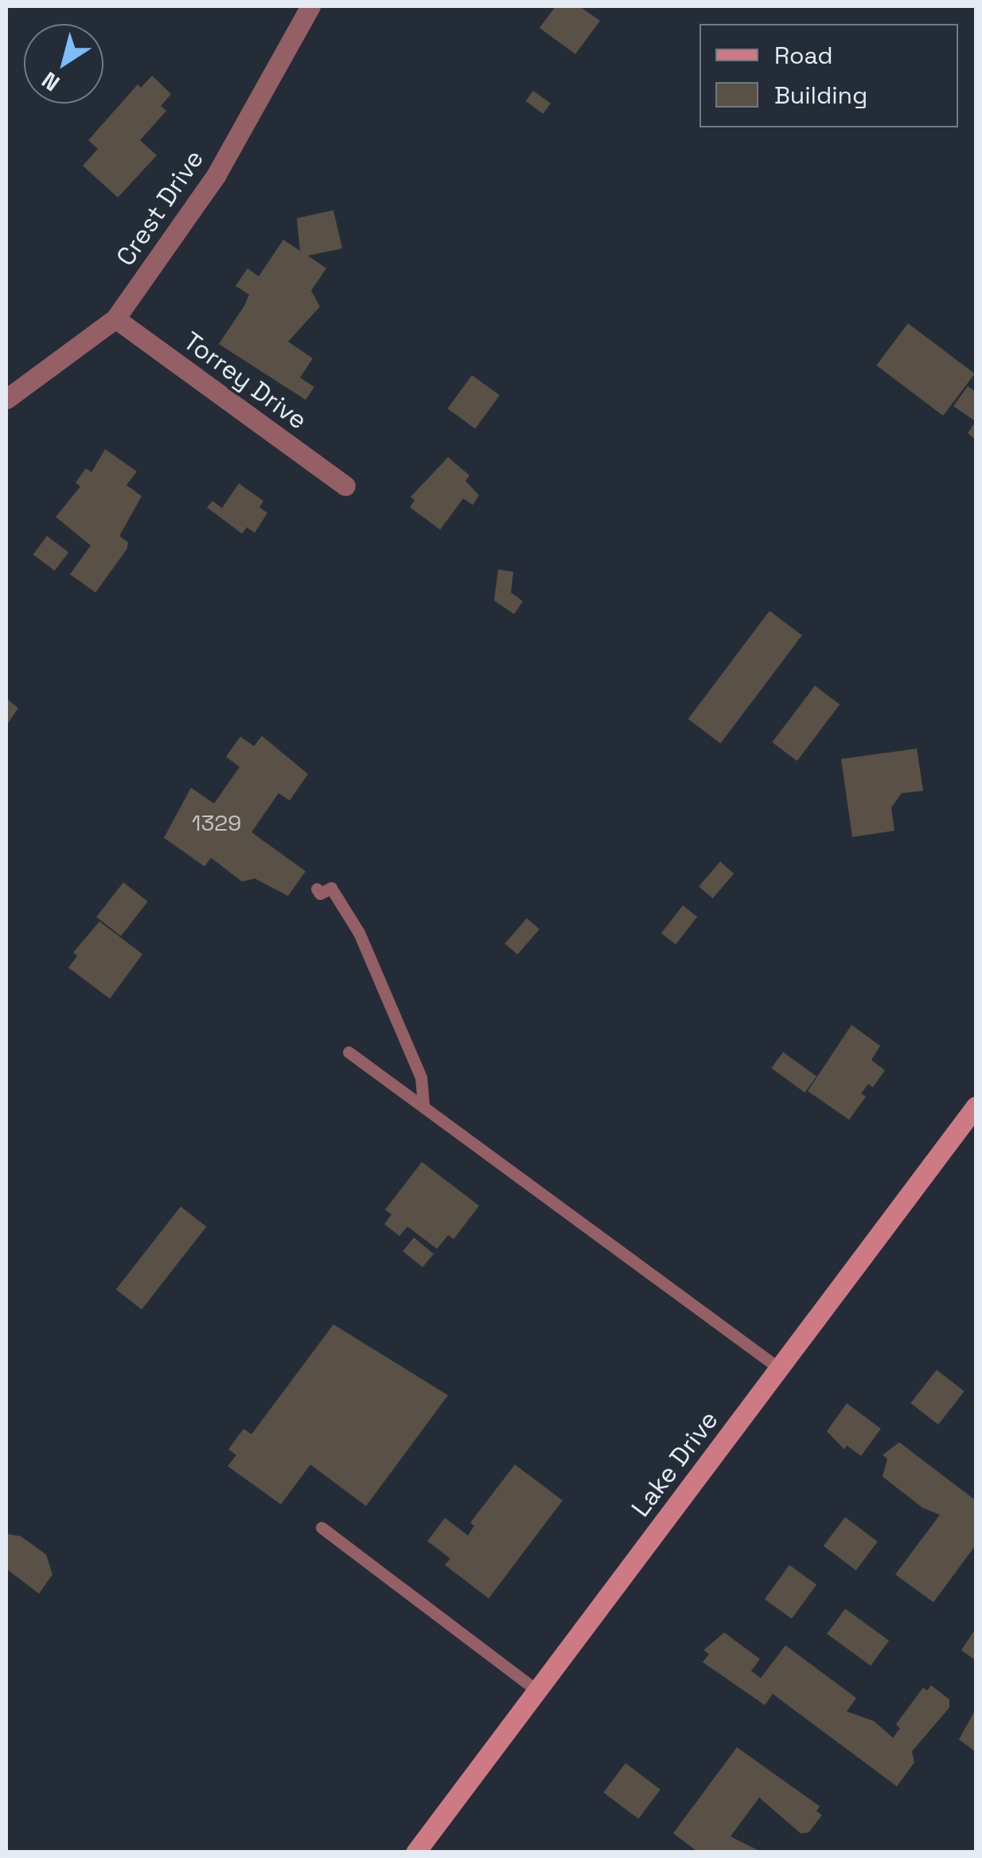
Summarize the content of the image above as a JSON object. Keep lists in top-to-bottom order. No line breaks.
{"streets":{"main road":["Lake Drive"],"street":["Crest Drive","Torrey Drive"]},"crossings":[["Crest Drive","Torrey Drive"]],"house_numbers":["1329"],"legend":["Road","Building"],"north":"bottom left"}
